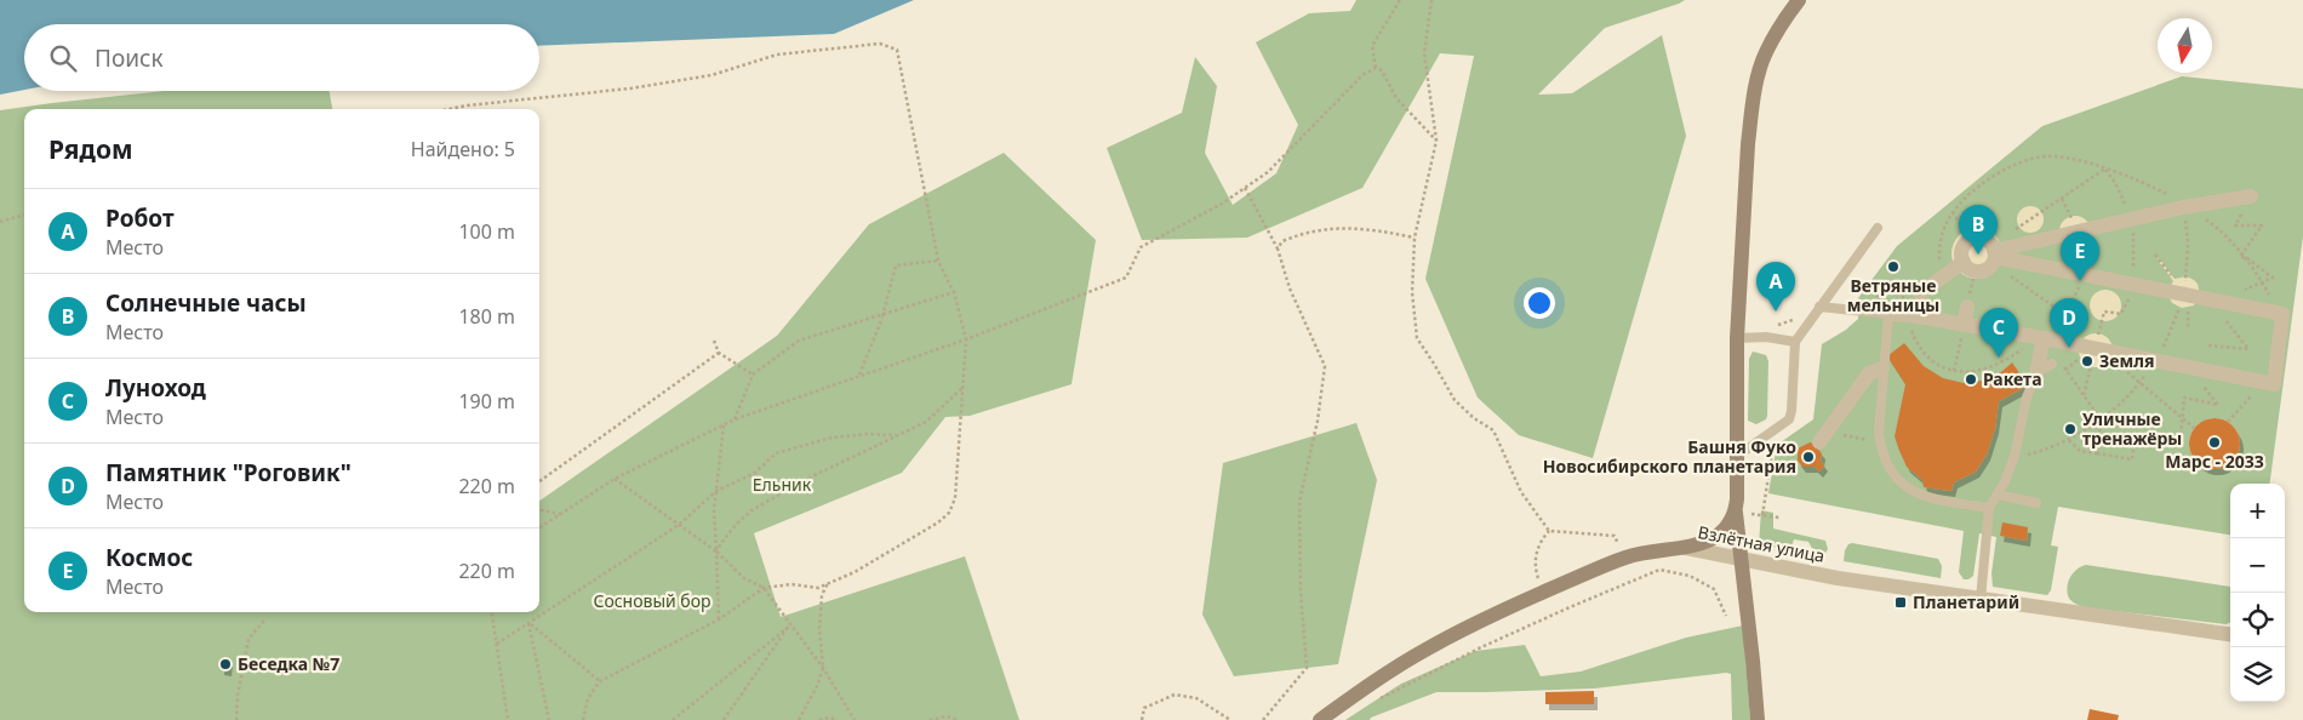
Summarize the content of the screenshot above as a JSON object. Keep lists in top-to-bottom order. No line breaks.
{"streets":{"main road":["Взлётная улица"]},"parks":["Ельник","Сосновый бор"],"places":{"other":["Ветряные мельницы","Земля","Ракета","Уличные тренажёры","Марс - 2033","Башня Фуко Новосибирского планетария","Беседка №7"],"transit":["Планетарий"]},"north":"bottom","page":{"search":"Поиск","heading":["Рядом","Найдено: 5"],"list":[{"mark":"A","name":"Робот","note":"Место","value":"100 m"},{"mark":"B","name":"Солнечные часы","note":"Место","value":"180 m"},{"mark":"C","name":"Луноход","note":"Место","value":"190 m"},{"mark":"D","name":"Памятник \"Роговик\"","note":"Место","value":"220 m"},{"mark":"E","name":"Космос","note":"Место","value":"220 m"}],"pins":["B","E","A","D","C"],"map_buttons":["+","−"]}}
